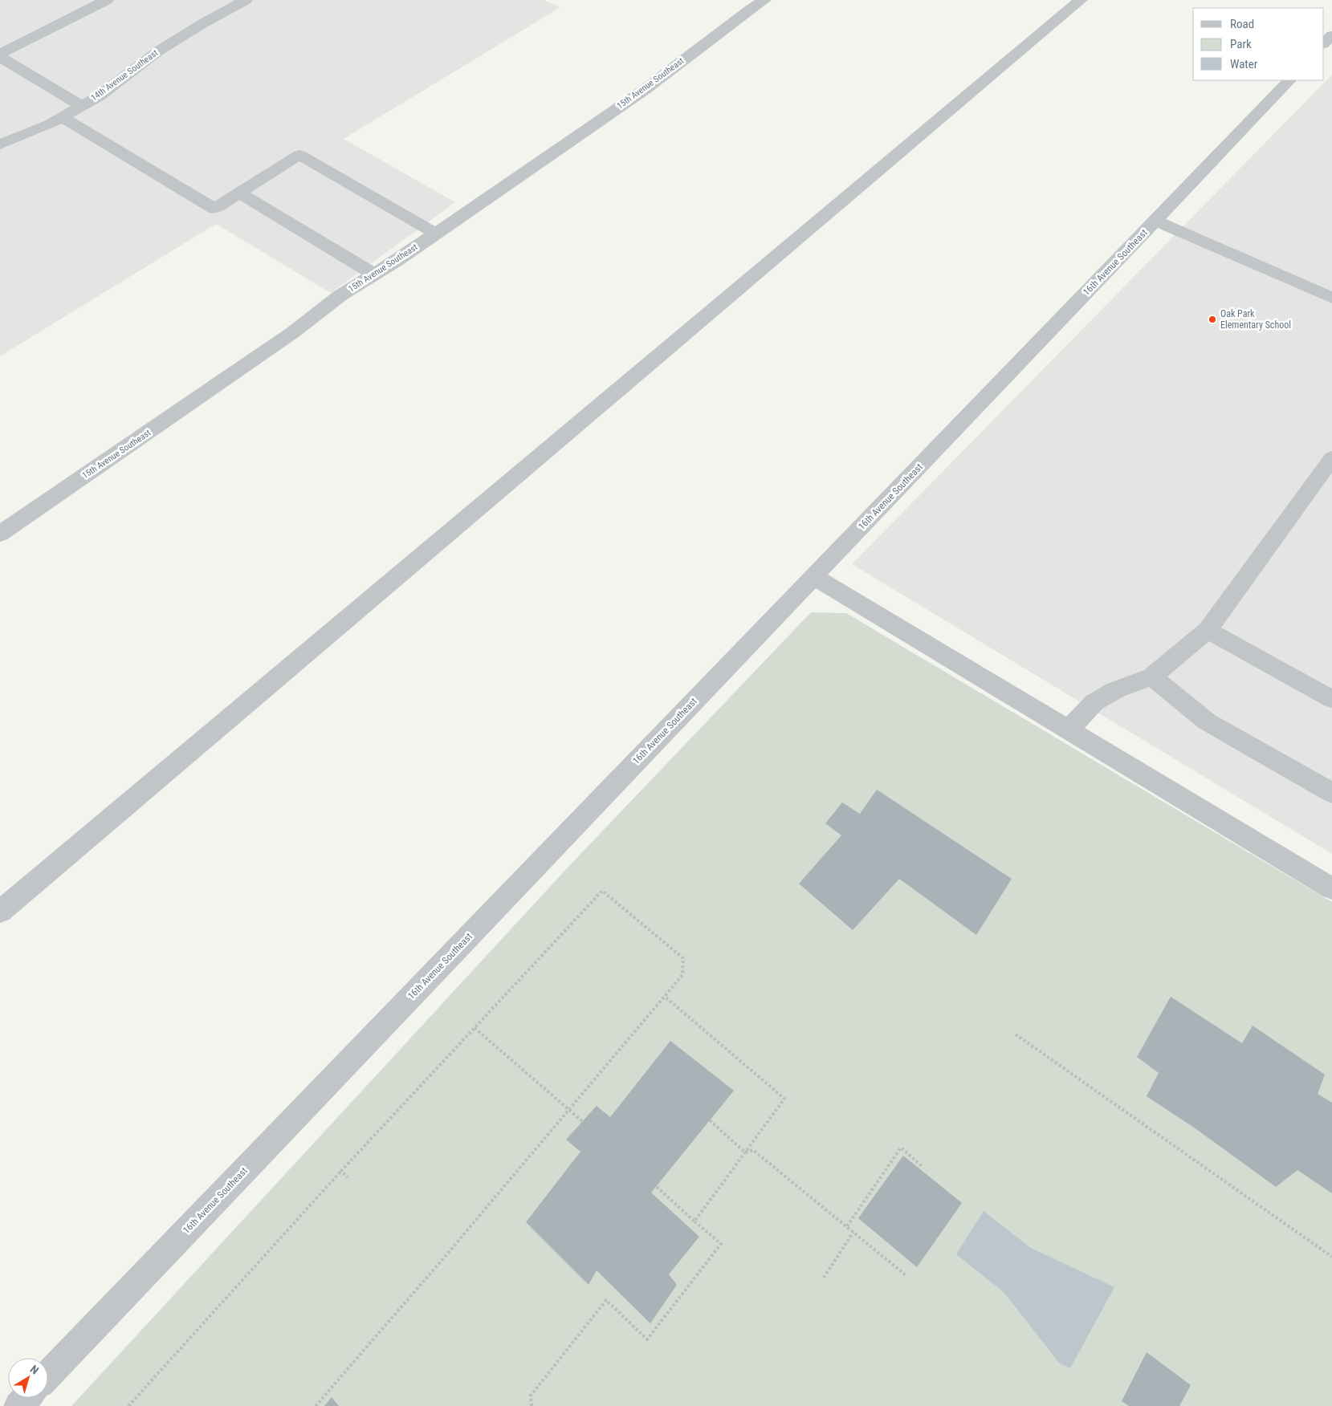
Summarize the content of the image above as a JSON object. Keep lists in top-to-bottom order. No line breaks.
{"streets":{"street":["14th Avenue Southeast","15th Avenue Southeast","16th Avenue Southeast"]},"places":["Oak Park Elementary School"],"legend":["Road","Park","Water"],"north":"top right"}
